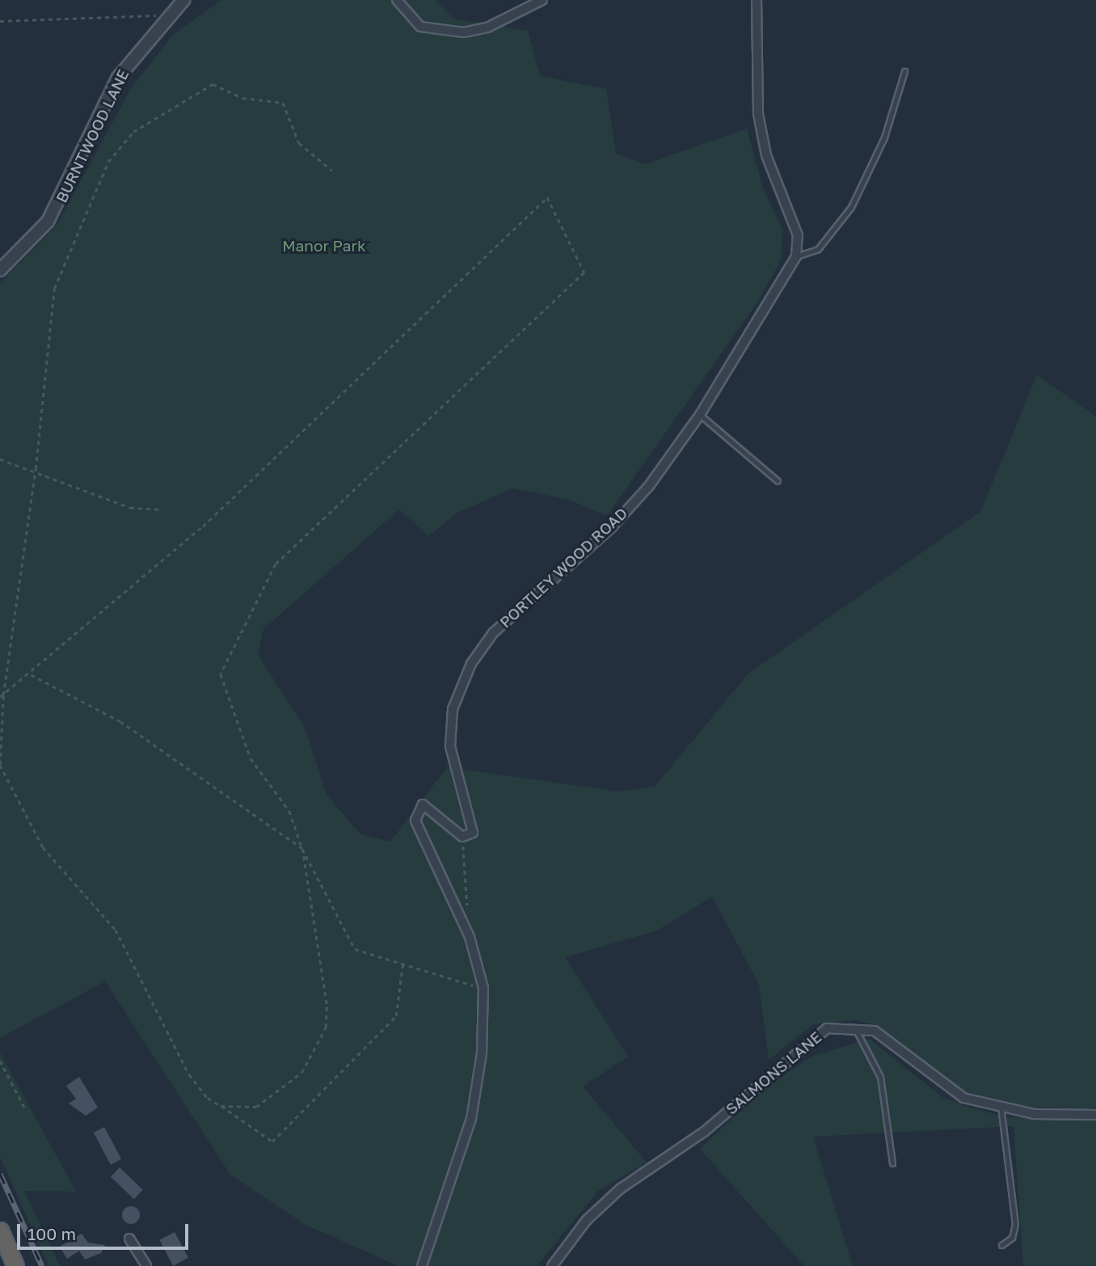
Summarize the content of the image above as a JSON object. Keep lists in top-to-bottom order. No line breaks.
{"streets":{"street":["BURNTWOOD LANE","PORTLEY WOOD ROAD","SALMONS LANE"]},"parks":["Manor Park"],"scale_bar":"100 m"}
